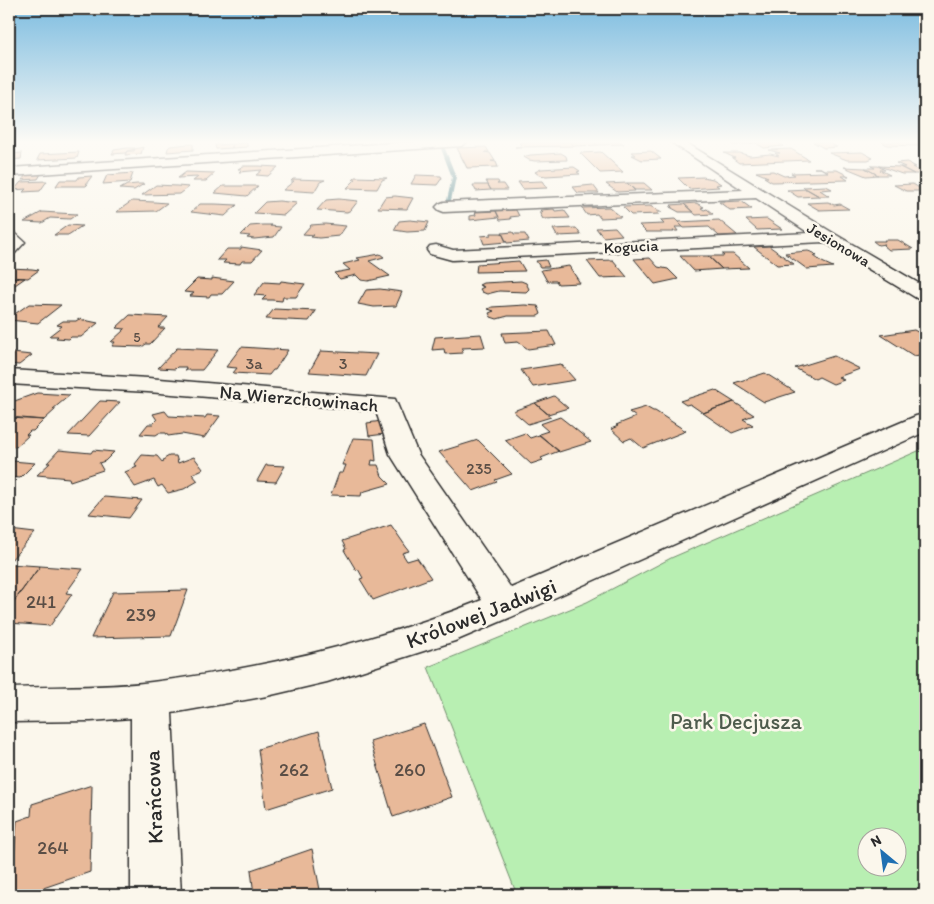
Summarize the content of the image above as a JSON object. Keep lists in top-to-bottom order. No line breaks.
{"streets":{"street":["Jesionowa","Kogucia","Na Wierzchowinach","Królowej Jadwigi","Krańcowa"]},"crossings":[["Jesionowa","Kogucia"],["Na Wierzchowinach","Królowej Jadwigi"],["Królowej Jadwigi","Krańcowa"]],"parks":["Park Decjusza"],"house_numbers":["5","3a","3","235","241","239","262","260","264"],"north":"top left"}
